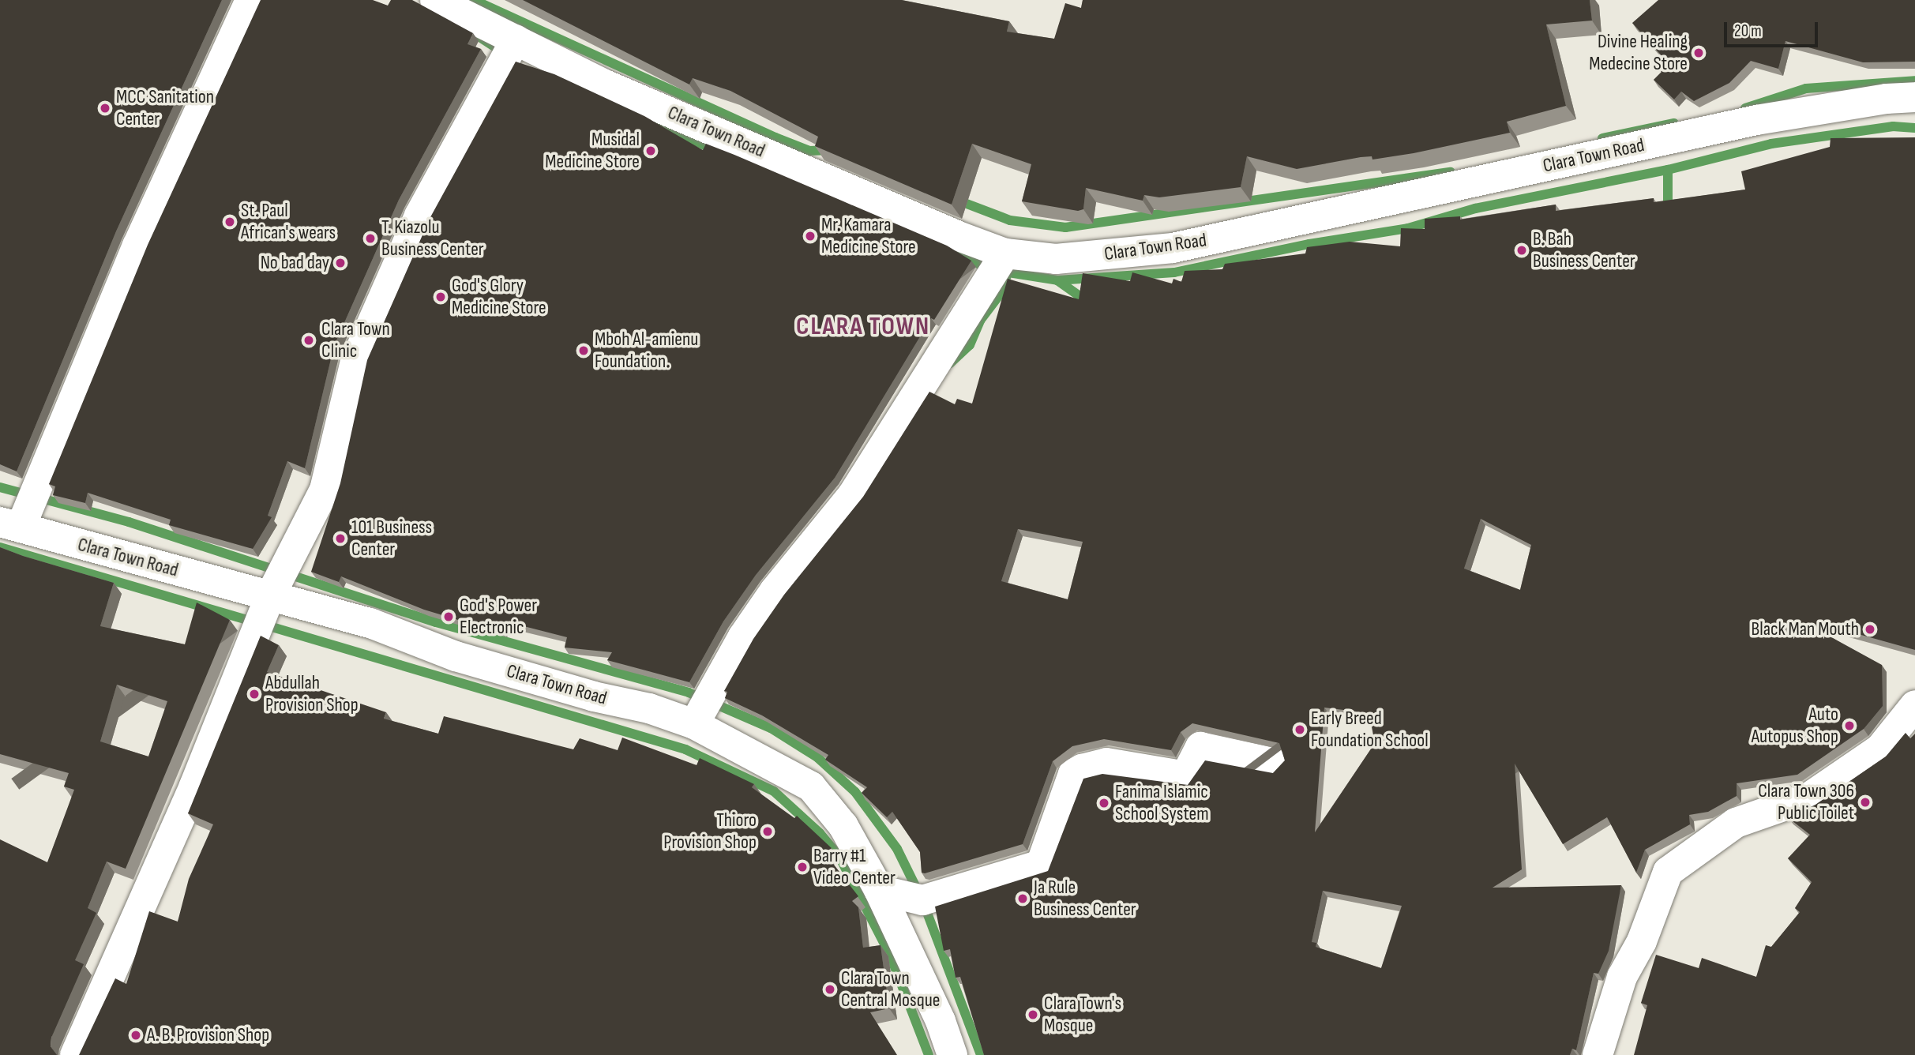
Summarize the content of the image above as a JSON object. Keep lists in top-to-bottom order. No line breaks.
{"streets":{"street":["Clara Town Road"]},"districts":["CLARA TOWN"],"places":["Divine Healing Medecine Store","MCC Sanitation Center","Musidal Medicine Store","St. Paul African's wears","Mr. Kamara Medicine Store","T. Kiazolu Business Center","B. Bah Business Center","No bad day","God's Glory Medicine Store","Clara Town Clinic","Mboh Al-amienu Foundation.","101 Business Center","God's Power Electronic","Black Man Mouth","Abdullah Provision Shop","Auto Autopus Shop","Early Breed Foundation School","Clara Town 306 Public Toilet","Fanima Islamic School System","Thioro Provision Shop","Barry #1 Video Center","Ja Rule Business Center","Clara Town Central Mosque","Clara Town's Mosque","A. B. Provision Shop"],"scale_bar":"20 m"}
